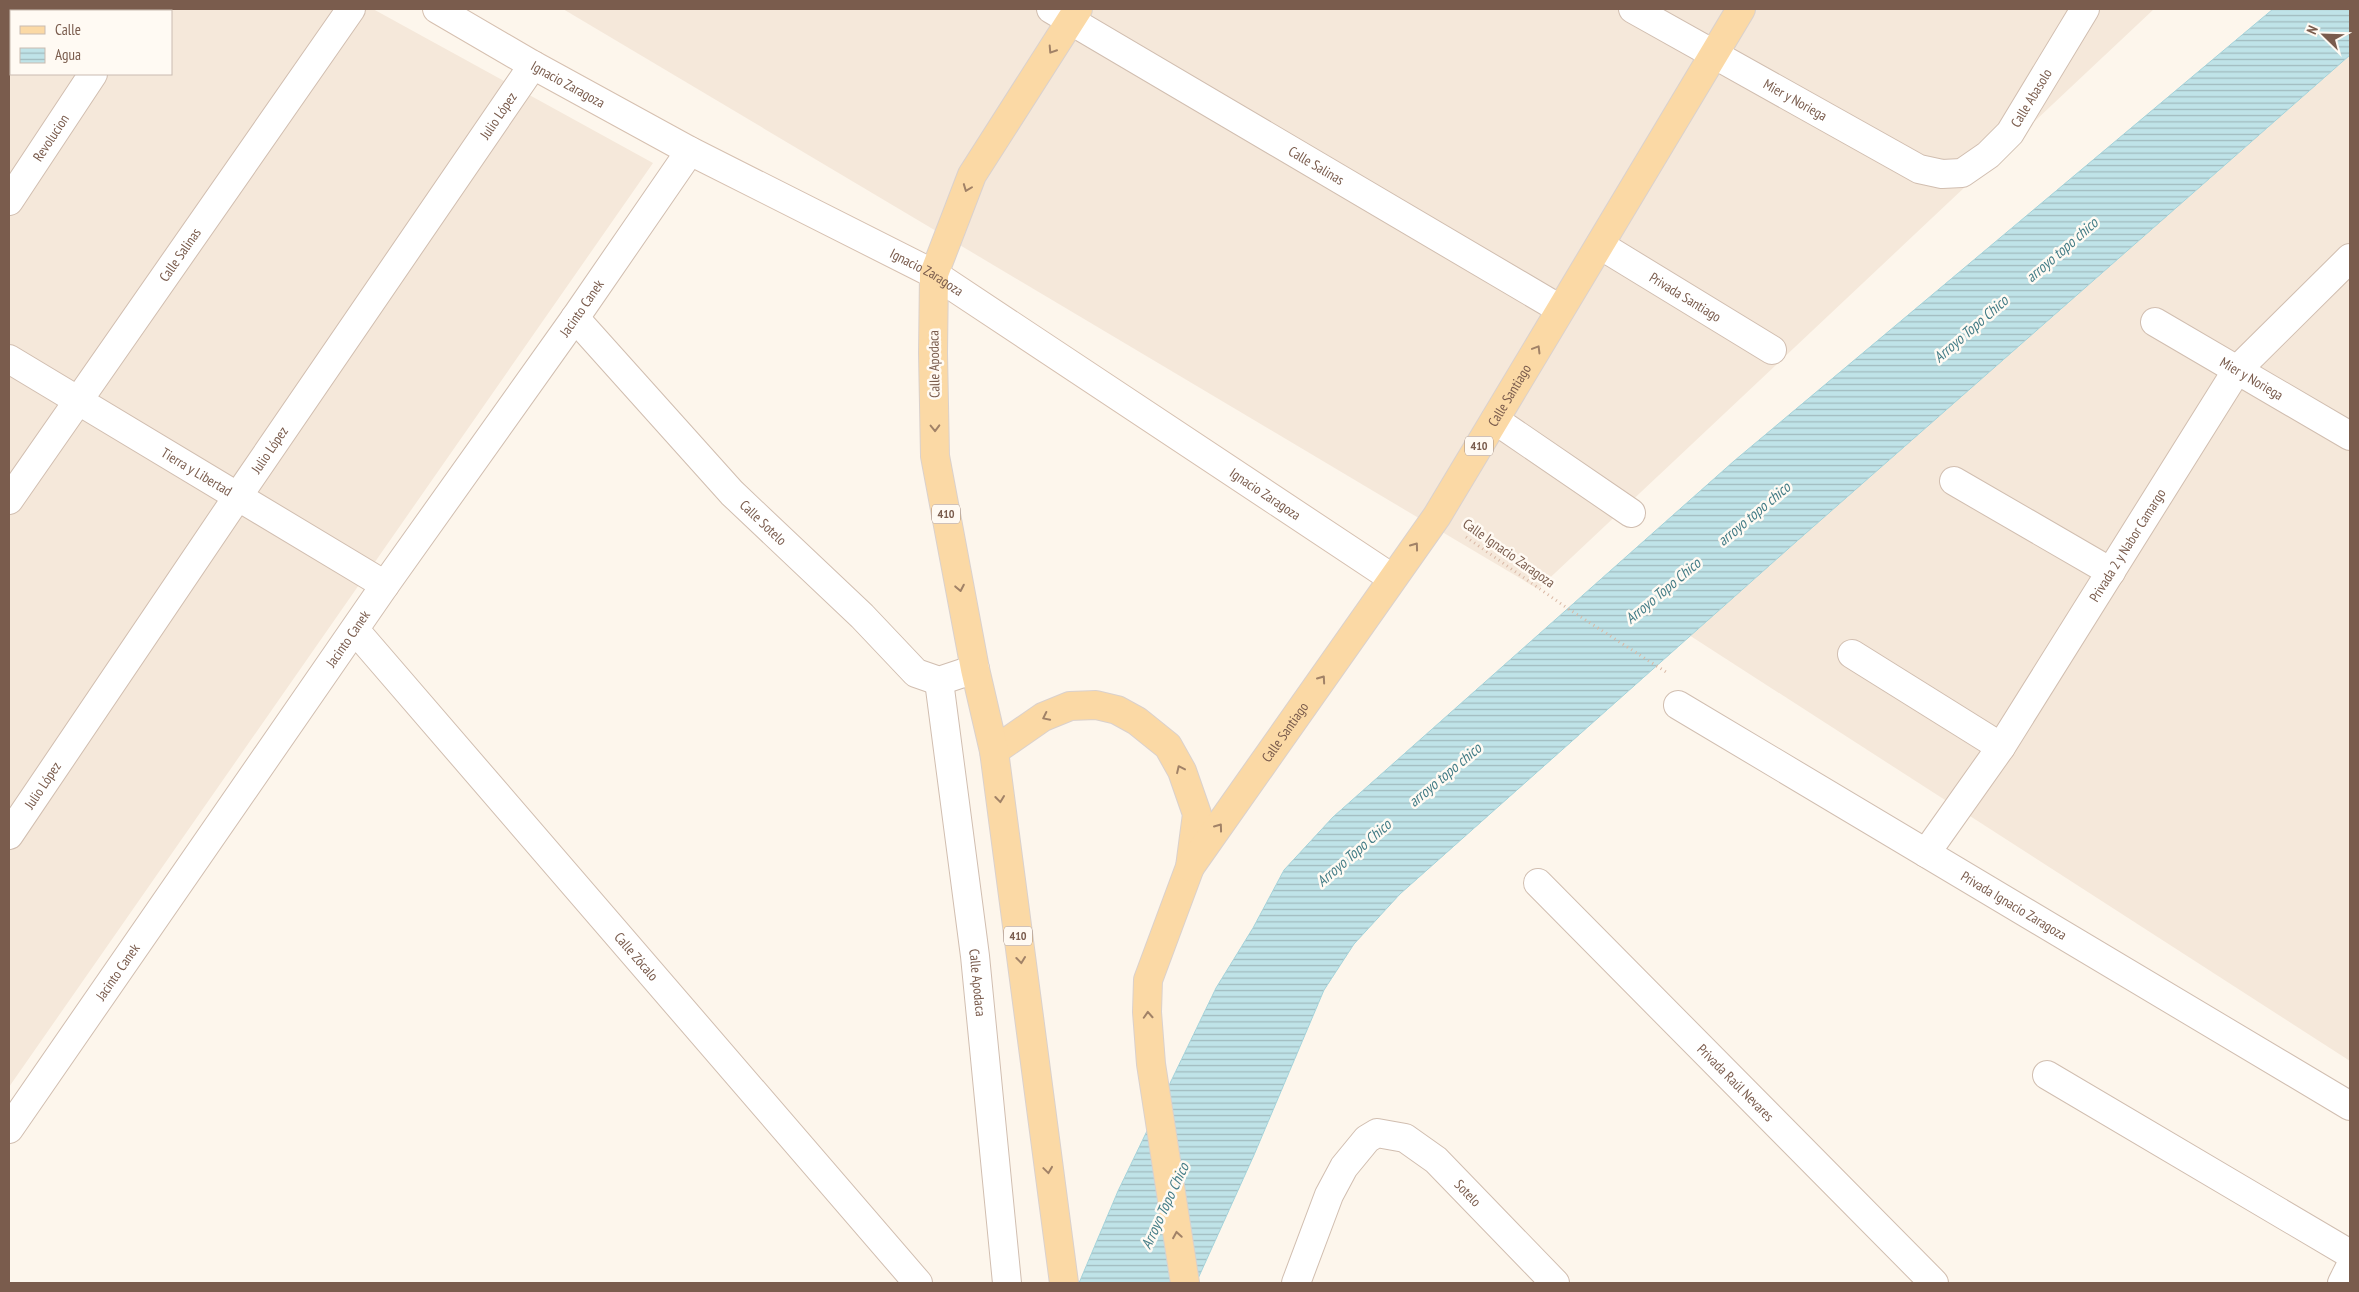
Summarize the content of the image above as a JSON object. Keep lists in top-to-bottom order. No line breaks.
{"streets":{"main road":["Calle Apodaca","Calle Santiago","410"],"street":["Ignacio Zaragoza","Calle Abasolo","Mier y Noriega","Julio López","Revolucion","Calle Salinas","Privada Santiago","Jacinto Canek","Tierra y Libertad","Calle Sotelo","Privada 2 y Nabor Camargo","Privada Ignacio Zaragoza","Calle Zócalo","Privada Raúl Nevares","Sotelo"],"path":["Calle Ignacio Zaragoza"]},"crossings":[["Ignacio Zaragoza","Julio López"],["Ignacio Zaragoza","Jacinto Canek"],["Ignacio Zaragoza","Calle Apodaca"],["Ignacio Zaragoza","Calle Santiago"],["Calle Abasolo","Mier y Noriega"],["Mier y Noriega","Calle Santiago"],["Mier y Noriega","Privada 2 y Nabor Camargo"],["Julio López","Tierra y Libertad"],["Calle Salinas","Calle Apodaca"],["Calle Salinas","Calle Santiago"],["Calle Salinas","Tierra y Libertad"],["Privada Santiago","Calle Santiago"],["Jacinto Canek","Tierra y Libertad"],["Jacinto Canek","Calle Sotelo"],["Jacinto Canek","Calle Zócalo"],["Calle Apodaca","410"],["Calle Apodaca","Calle Sotelo"],["Calle Santiago","410"],["Calle Santiago","Calle Ignacio Zaragoza"],["Privada 2 y Nabor Camargo","Privada Ignacio Zaragoza"]],"one_way":["Calle Apodaca","Calle Santiago"],"water":["arroyo topo chico","Arroyo Topo Chico"],"legend":["Calle","Agua"],"north":"top left"}
